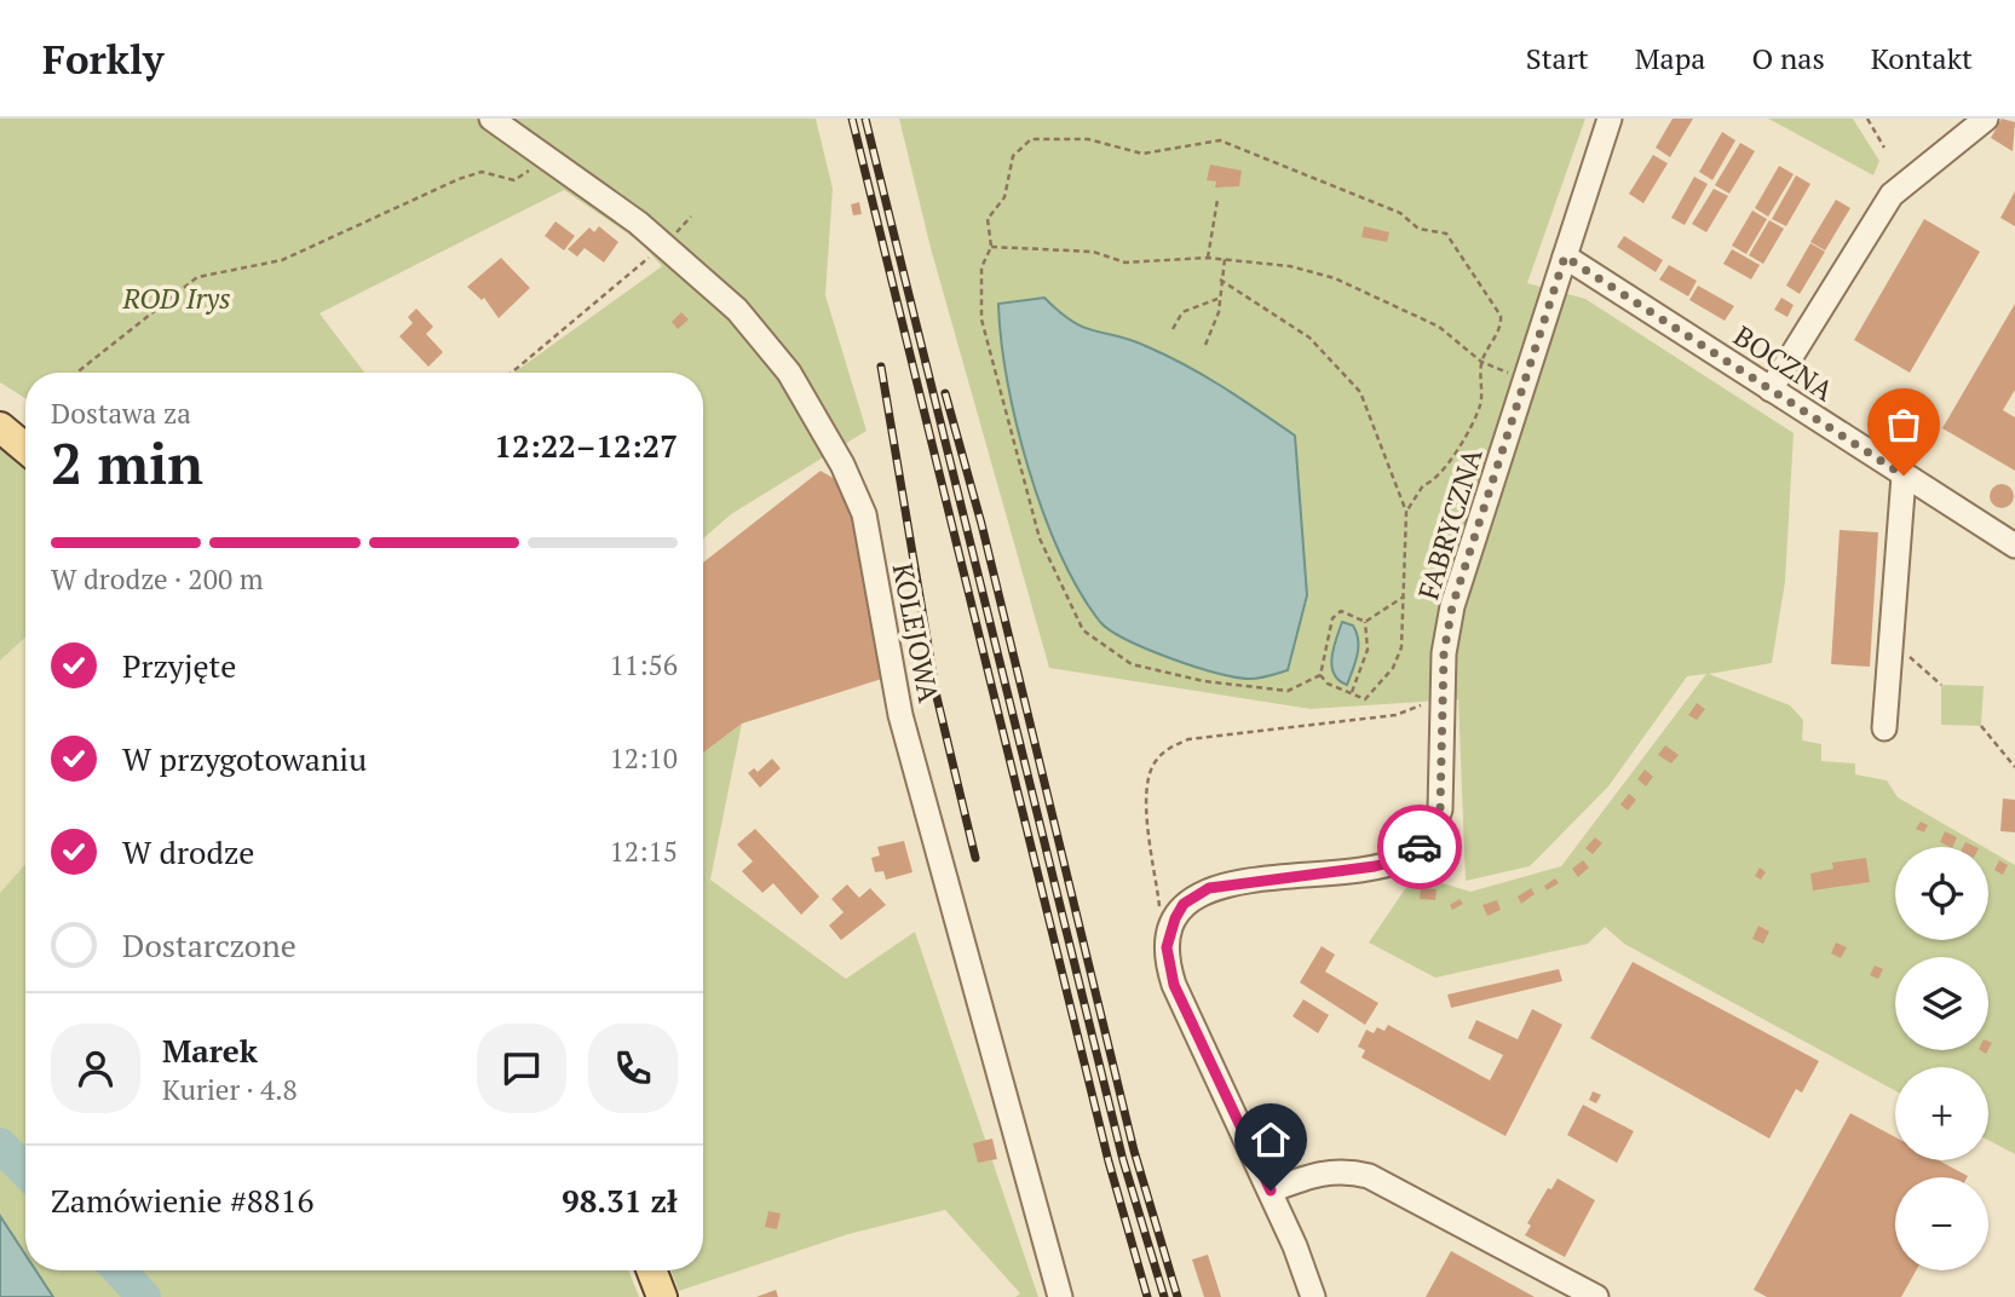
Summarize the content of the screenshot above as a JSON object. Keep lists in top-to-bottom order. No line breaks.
{"streets":{"street":["BOCZNA","FABRYCZNA","KOLEJOWA"]},"crossings":[["BOCZNA","FABRYCZNA"]],"parks":["ROD Irys"],"page":{"header":"Forkly","nav":["Start","Mapa","O nas","Kontakt"],"heading":["2 min","Dostawa za","12:22–12:27"],"panel":["Marek","Kurier · 4.8","Zamówienie #8816","98.31 zł"],"bar":"W drodze · 200 m","list":[["Przyjęte","11:56"],["W przygotowaniu","12:10"],["W drodze","12:15"],"Dostarczone"],"map_buttons":["+","−"]}}
